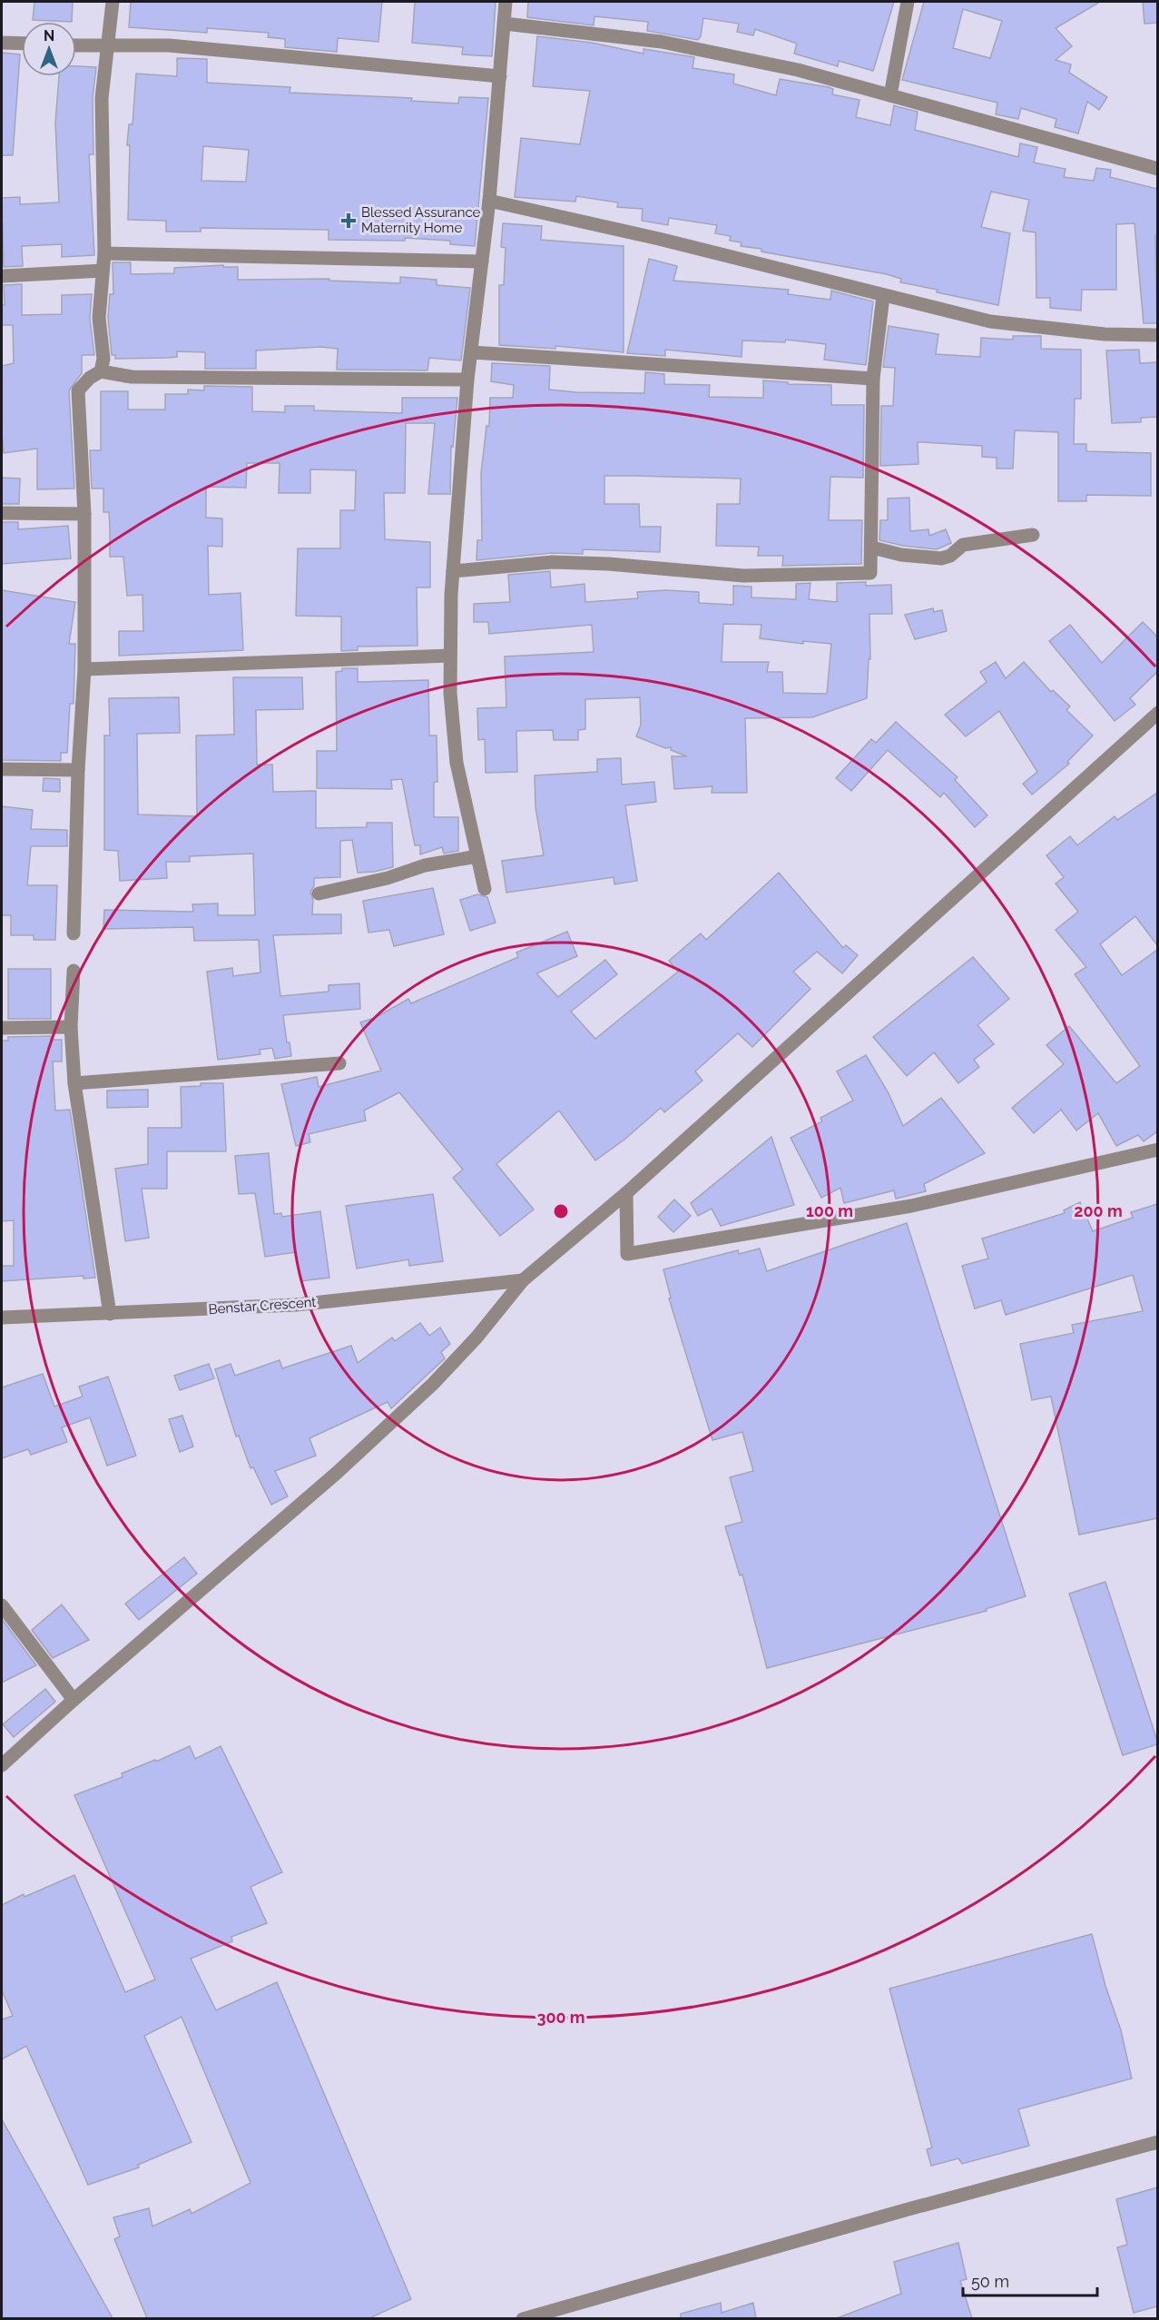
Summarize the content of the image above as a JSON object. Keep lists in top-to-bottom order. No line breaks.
{"streets":{"street":["Benstar Crescent"]},"places":{"health":["Blessed Assurance Maternity Home"]},"scale_bar":"50 m","north":"top","rings":["100 m","200 m","300 m"]}
